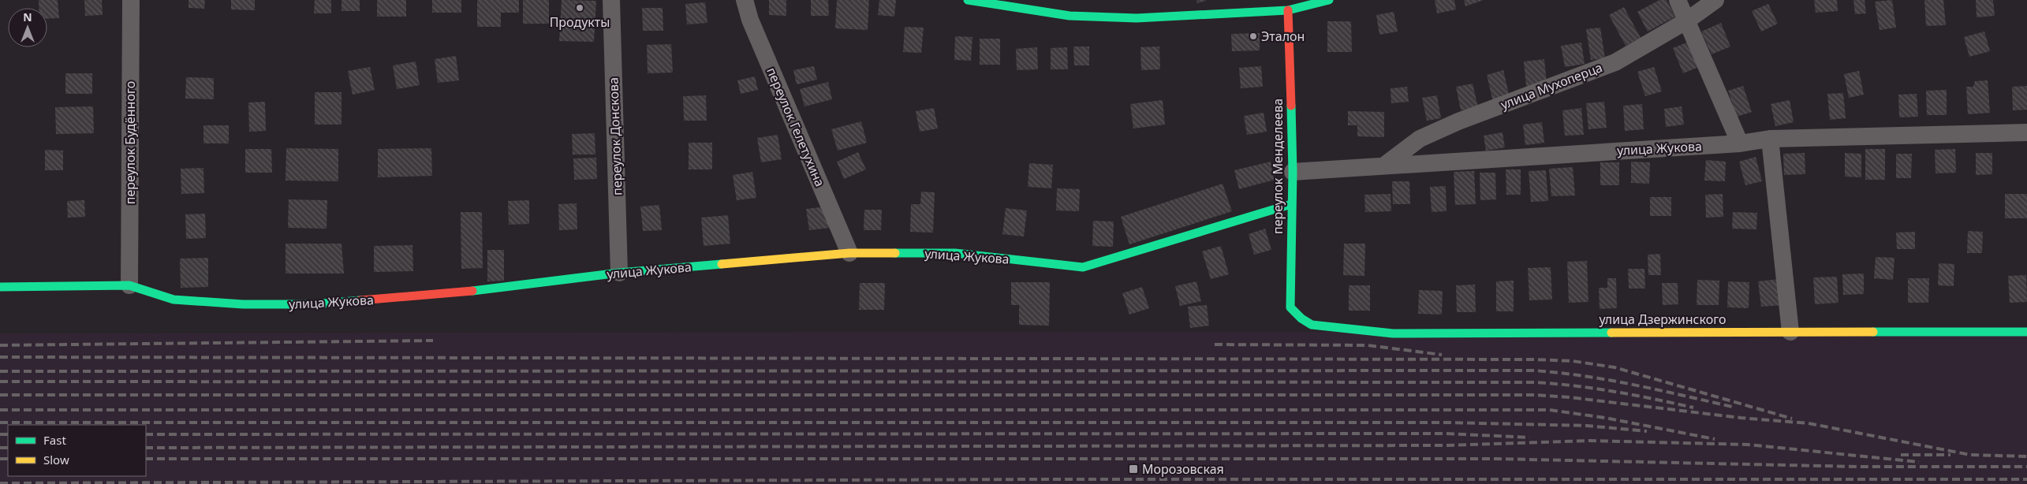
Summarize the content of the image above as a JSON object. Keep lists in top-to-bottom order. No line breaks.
{"streets":{"street":["улица Мухоперца","переулок Гелетухина","переулок Донскова","переулок Будённого","улица Жукова","переулок Менделеева","улица Дзержинского"]},"crossings":[["улица Мухоперца","улица Жукова"],["переулок Гелетухина","улица Жукова"],["переулок Донскова","улица Жукова"],["переулок Будённого","улица Жукова"],["улица Жукова","переулок Менделеева"],["переулок Менделеева","улица Дзержинского"]],"places":{"other":["Продукты","Эталон"],"transit":["Морозовская"]},"legend":["Fast","Slow"],"north":"top"}
